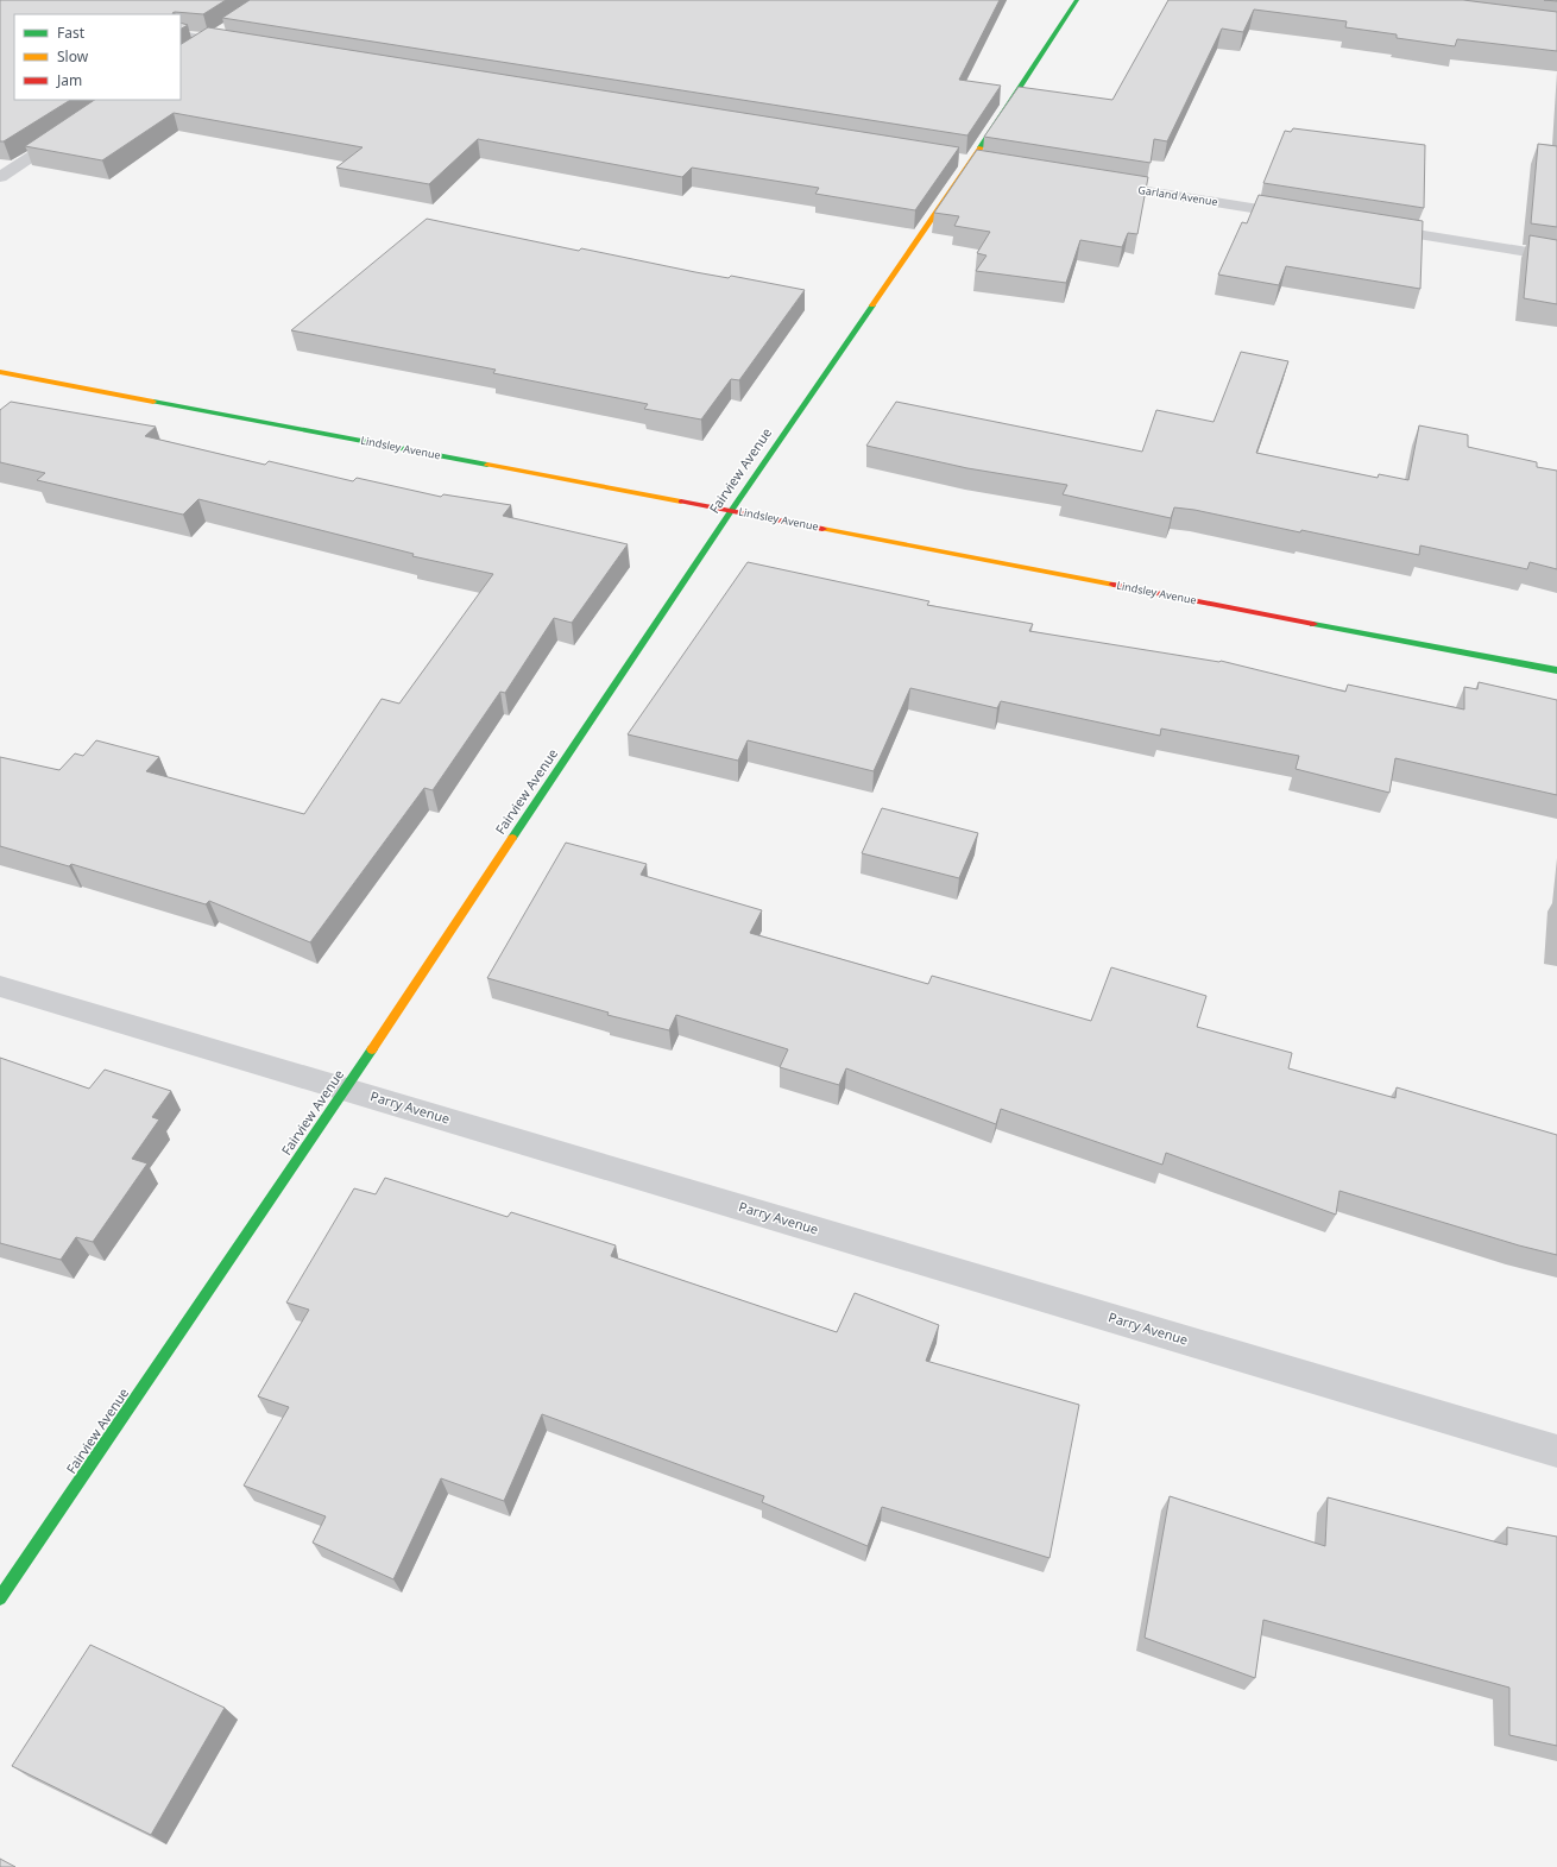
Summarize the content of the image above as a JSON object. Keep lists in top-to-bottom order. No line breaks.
{"streets":{"street":["Garland Avenue","Lindsley Avenue","Fairview Avenue","Parry Avenue"]},"crossings":[["Lindsley Avenue","Fairview Avenue"],["Fairview Avenue","Parry Avenue"]],"legend":["Fast","Slow","Jam"]}
